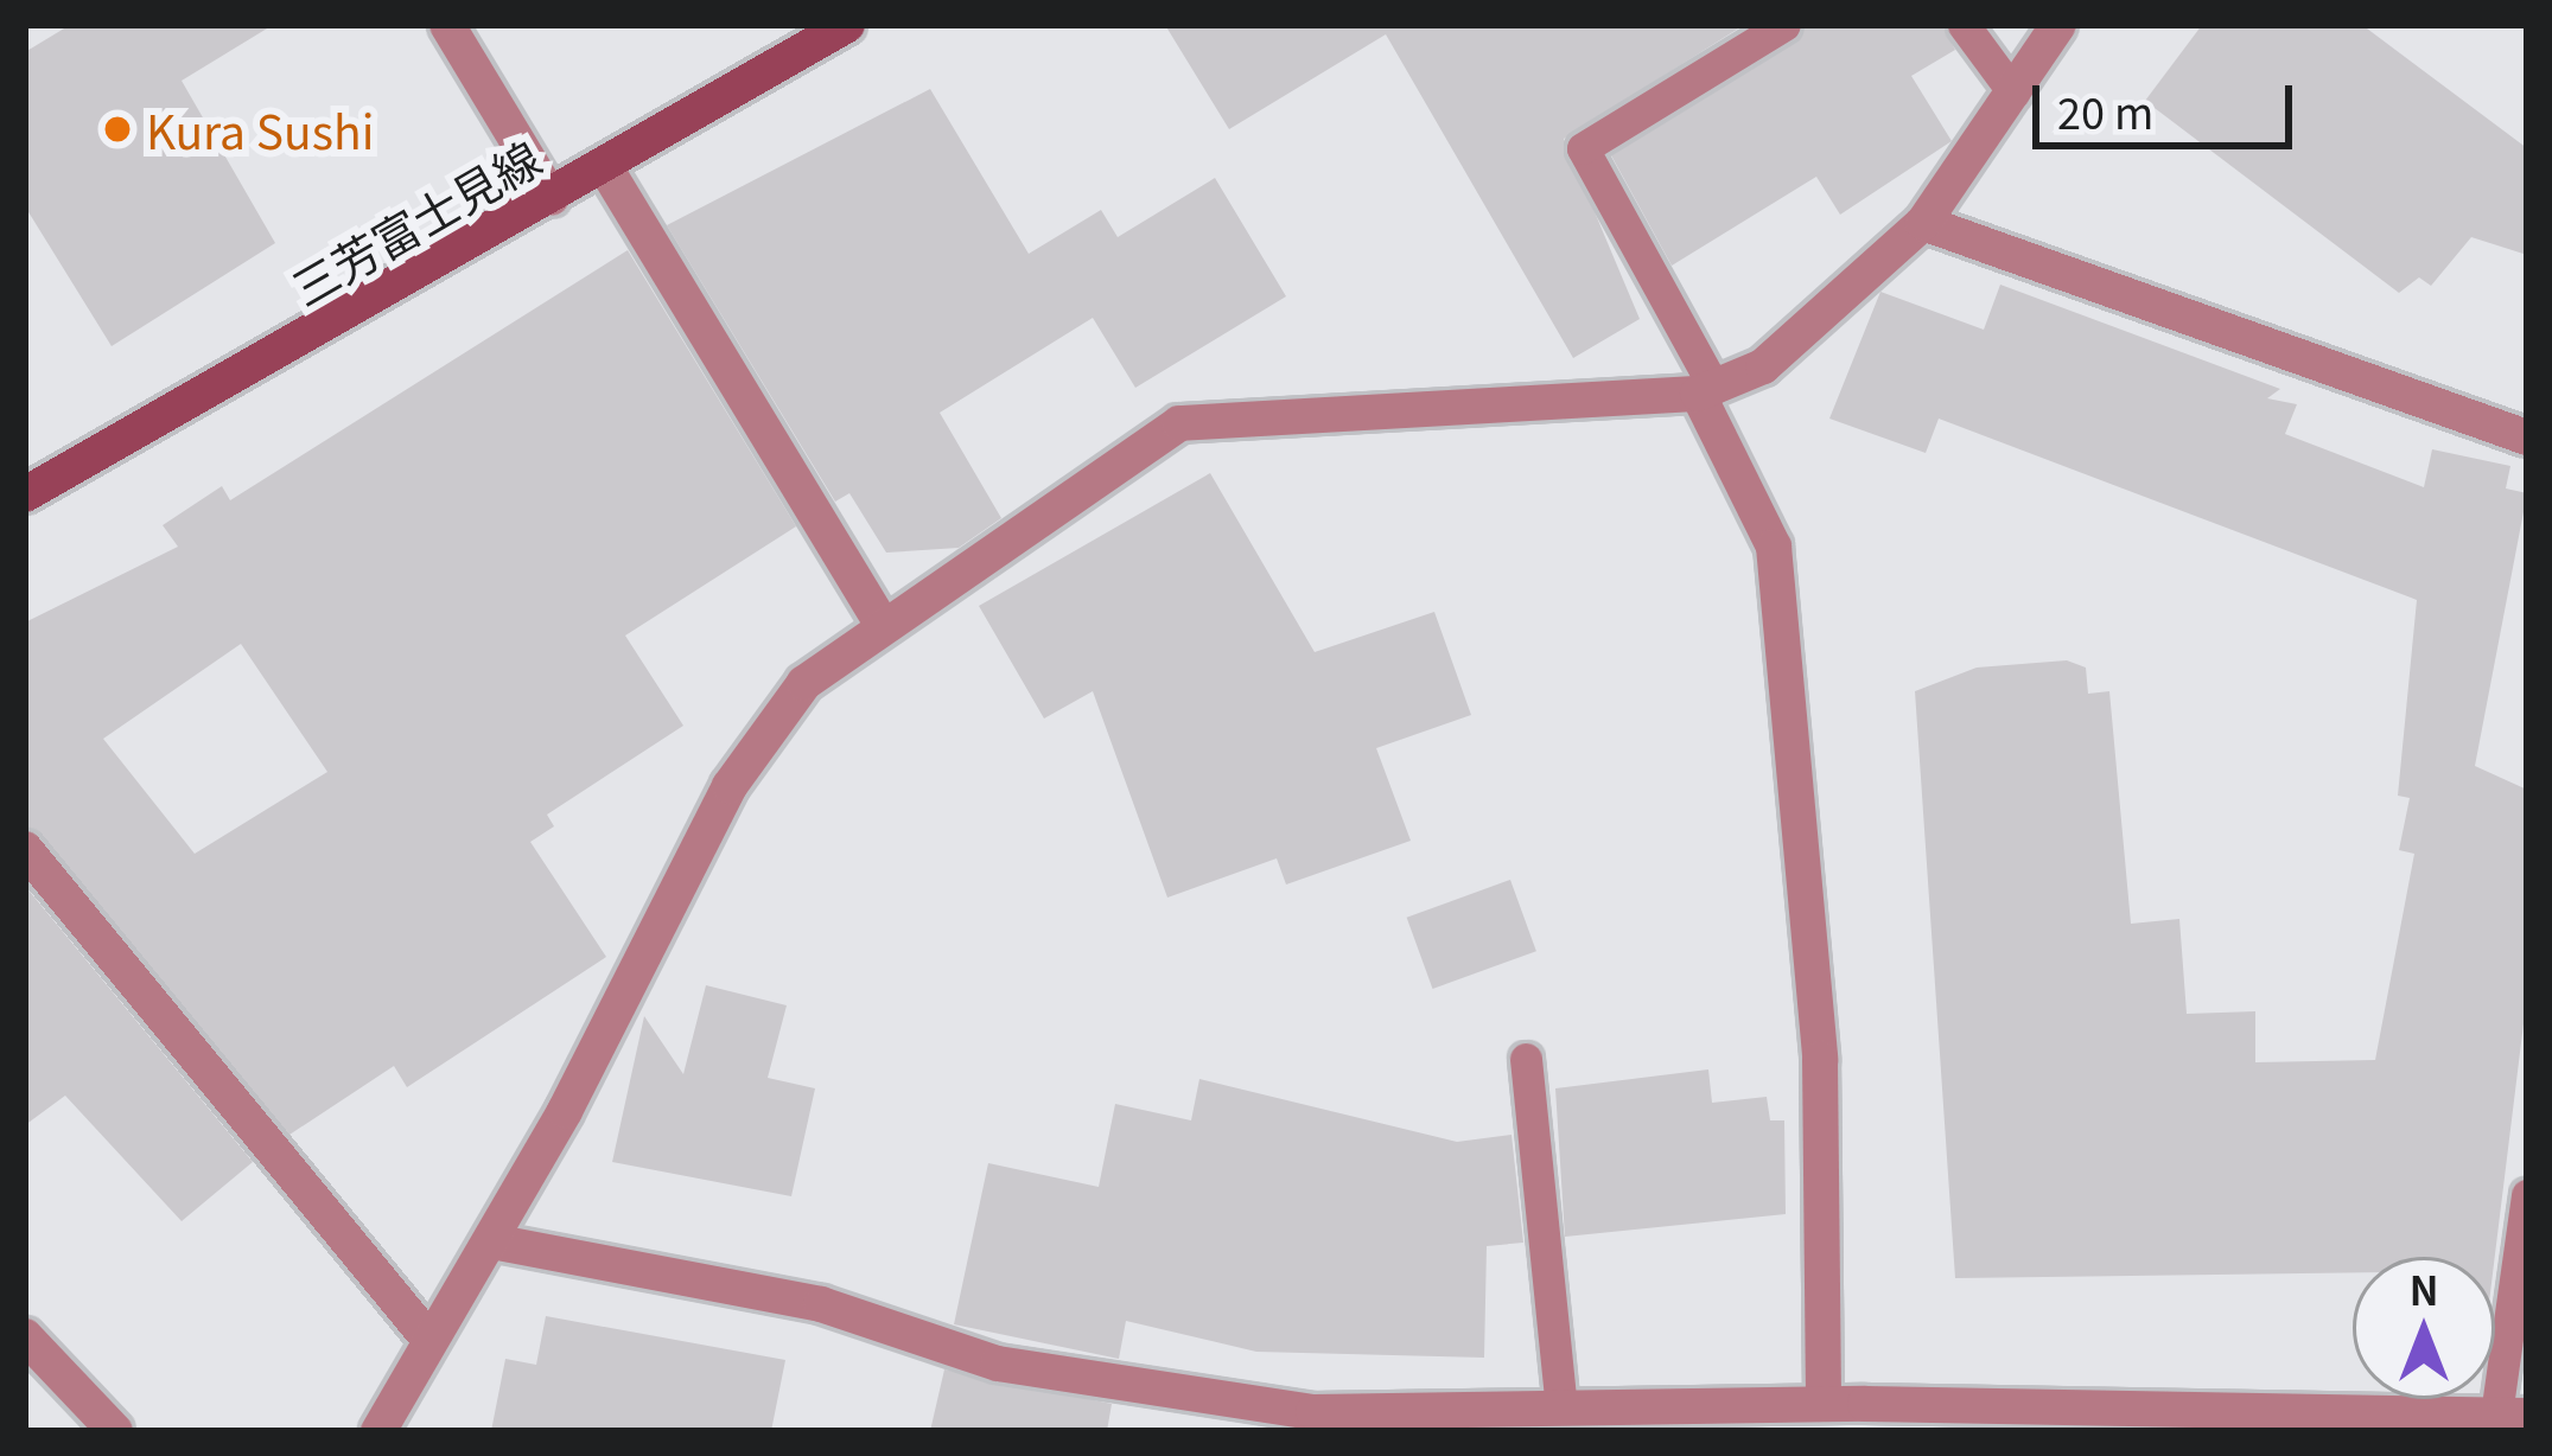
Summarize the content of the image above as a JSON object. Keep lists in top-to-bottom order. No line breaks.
{"streets":{"main road":["三芳富士見線"]},"places":["Kura Sushi"],"scale_bar":"20 m","north":"top"}
